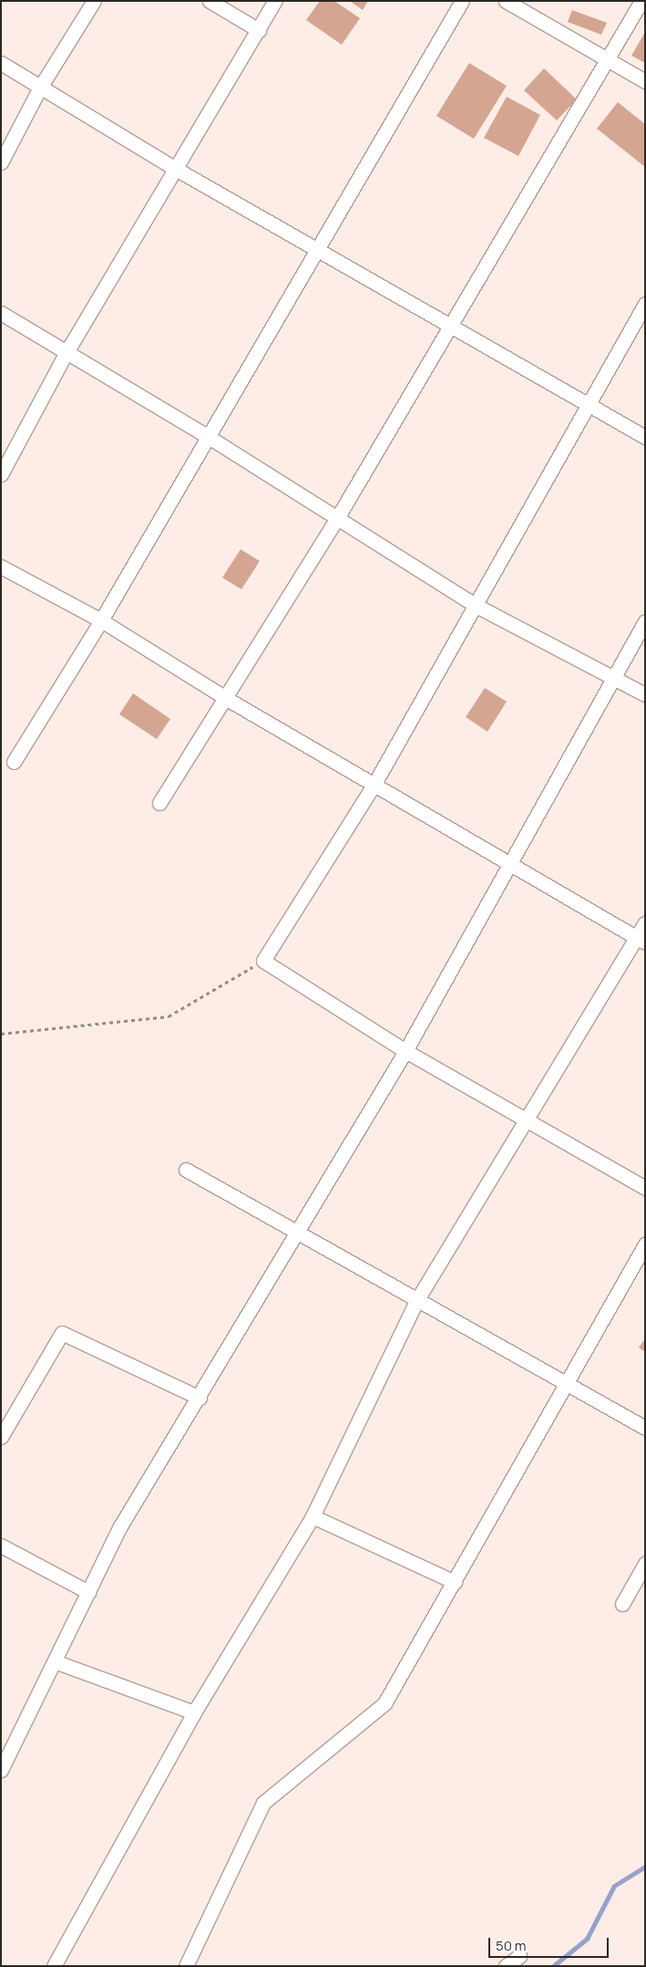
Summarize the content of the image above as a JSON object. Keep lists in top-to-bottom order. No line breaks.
{"scale_bar":"50 m"}
